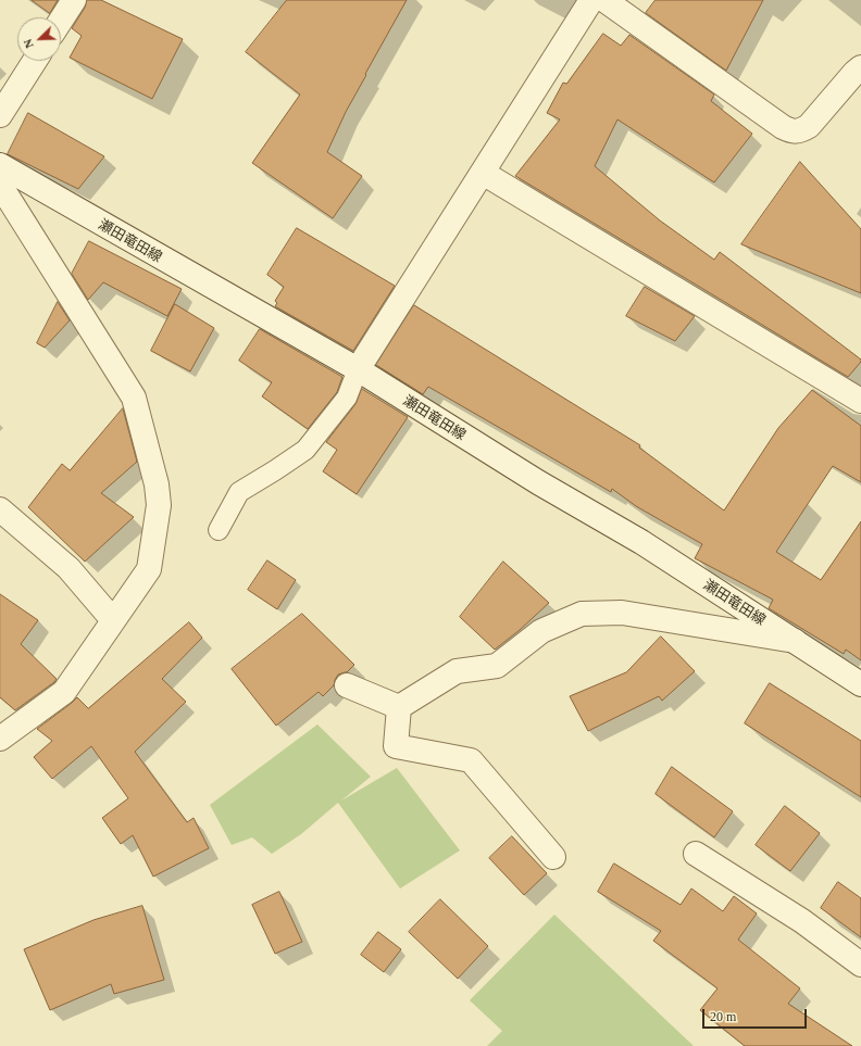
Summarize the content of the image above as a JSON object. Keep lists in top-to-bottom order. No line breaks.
{"streets":{"street":["瀬田竜田線"]},"scale_bar":"20 m","north":"bottom left"}
